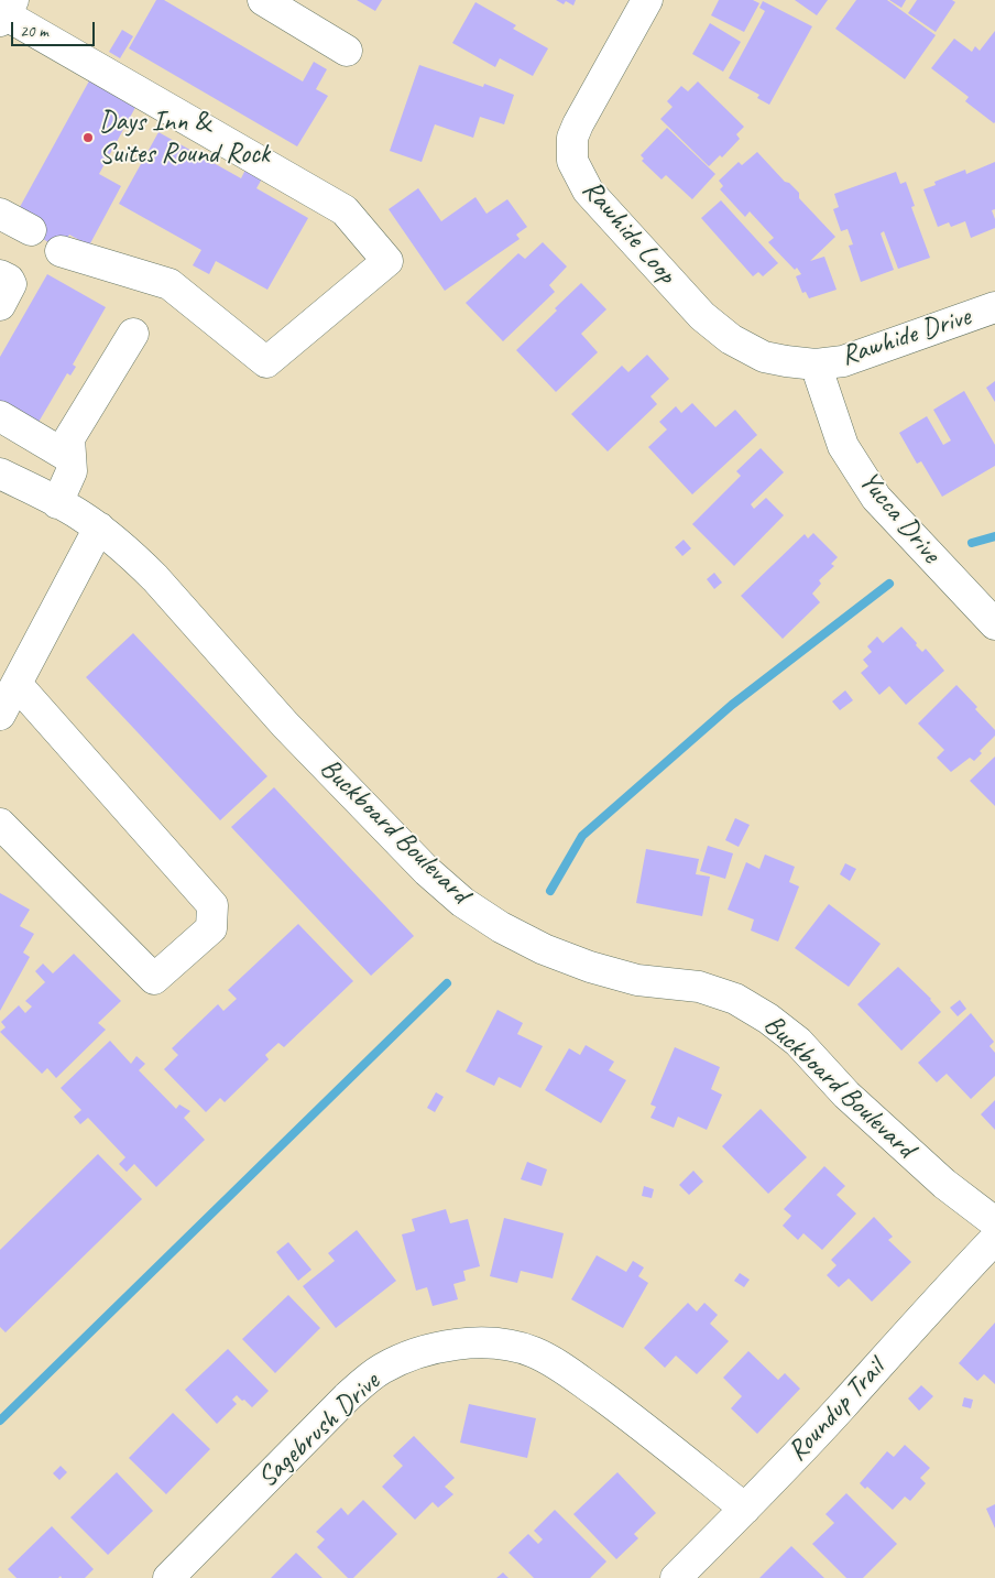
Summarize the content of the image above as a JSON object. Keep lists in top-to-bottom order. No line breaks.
{"streets":{"street":["Rawhide Loop","Rawhide Drive","Yucca Drive","Buckboard Boulevard","Roundup Trail","Sagebrush Drive"]},"crossings":[["Rawhide Loop","Rawhide Drive"],["Rawhide Loop","Yucca Drive"],["Rawhide Drive","Yucca Drive"],["Roundup Trail","Sagebrush Drive"]],"places":["Days Inn & Suites Round Rock"],"scale_bar":"20 m"}
